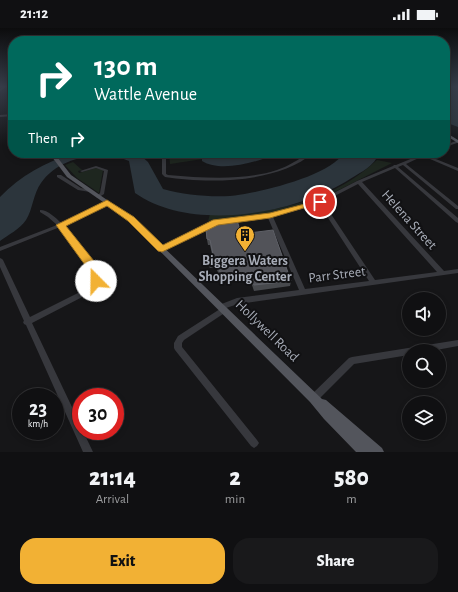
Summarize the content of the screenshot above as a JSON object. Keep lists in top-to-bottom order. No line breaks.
{"streets":{"main road":["Hollywell Road"],"street":["Helena Street","Parr Street"]},"crossings":[["Helena Street","Parr Street"],["Parr Street","Hollywell Road"]],"places":{"building":["Biggera Waters Shopping Center"]},"page":{"status":"21:12","turn":["130 m","Wattle Avenue"],"then":"Then","speed":"23 km/h","limit":"30","eta":["21:14","Arrival","2","min","580","m"],"buttons":["Exit","Share"]}}
